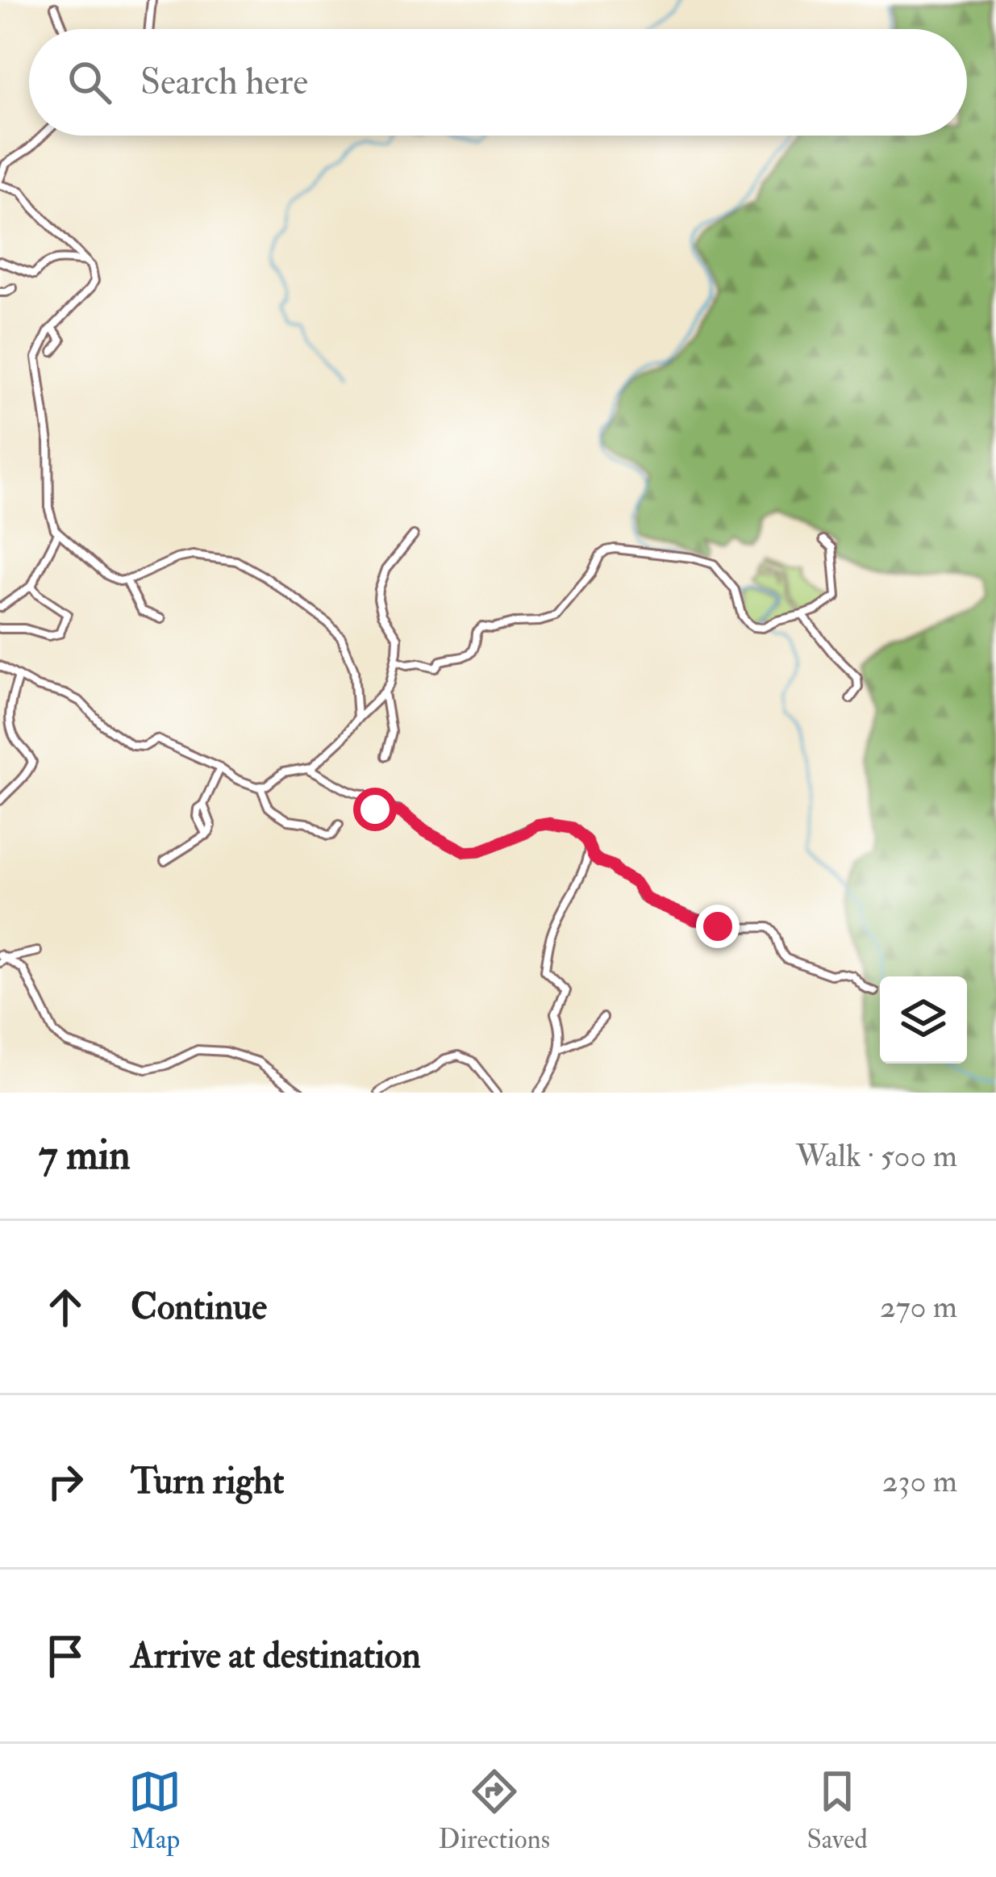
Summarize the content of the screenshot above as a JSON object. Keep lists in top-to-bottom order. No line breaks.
{"page":{"search":"Search here","heading":["7 min","Walk · 500 m"],"list":[["Continue","270 m"],["Turn right","230 m"],"Arrive at destination"],"nav":["Map","Directions","Saved"]}}
